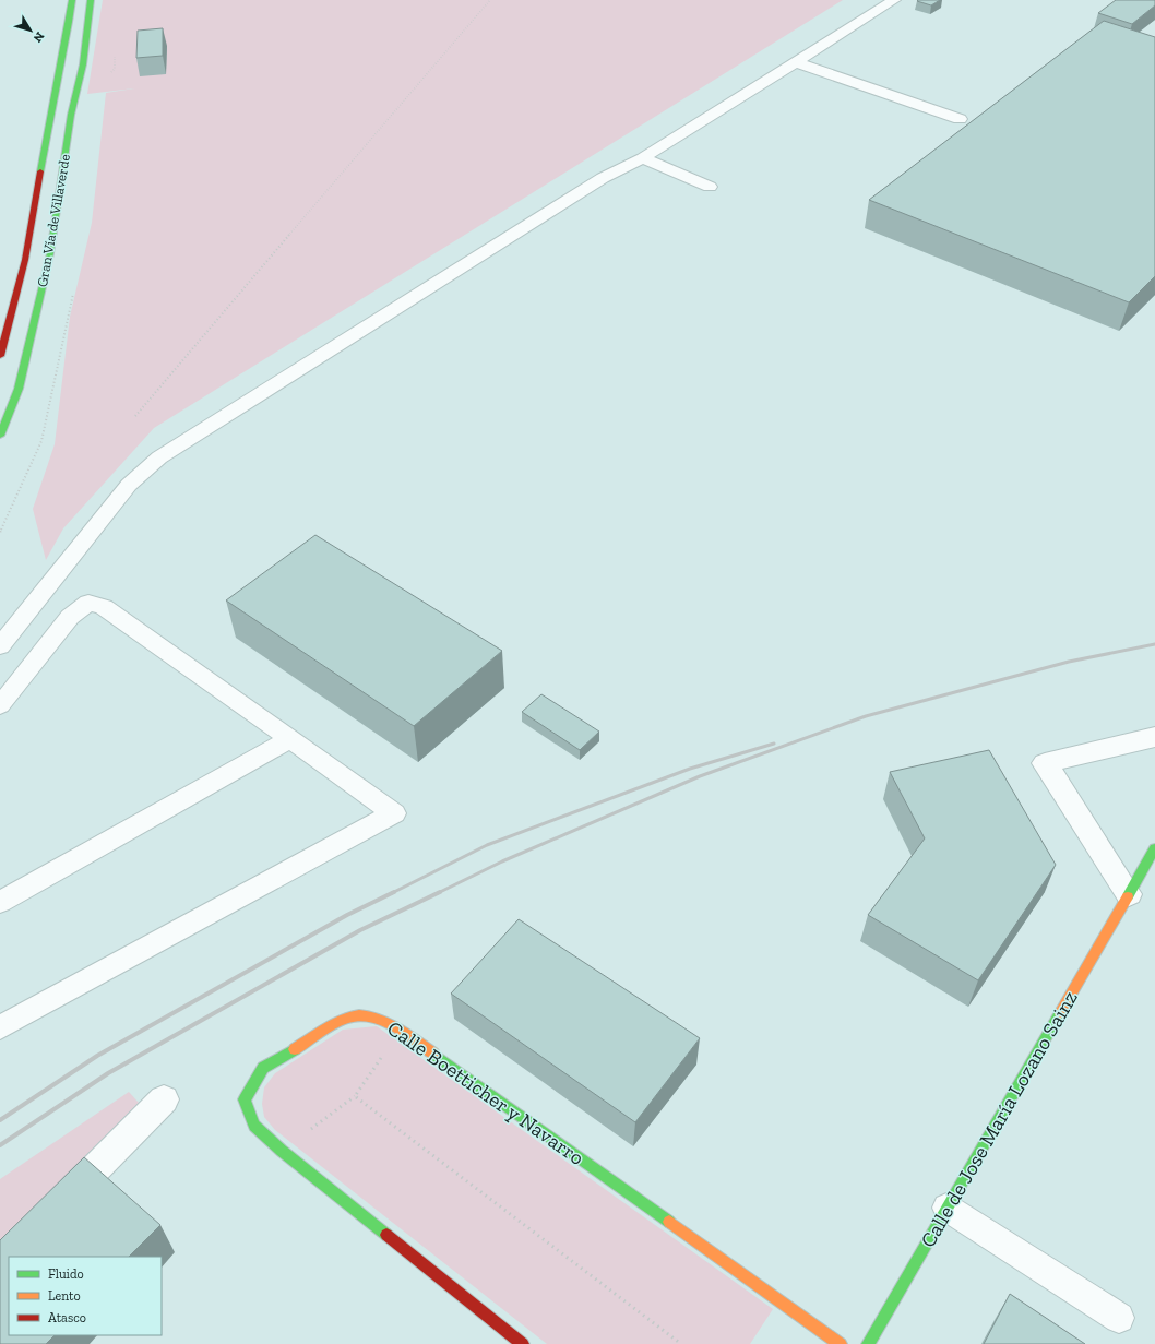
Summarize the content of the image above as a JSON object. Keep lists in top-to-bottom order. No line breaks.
{"streets":{"street":["Gran Vía de Villaverde","Calle Boetticher y Navarro","Calle de Jose María Lozano Sainz"]},"legend":["Fluido","Lento","Atasco"],"north":"bottom right"}
